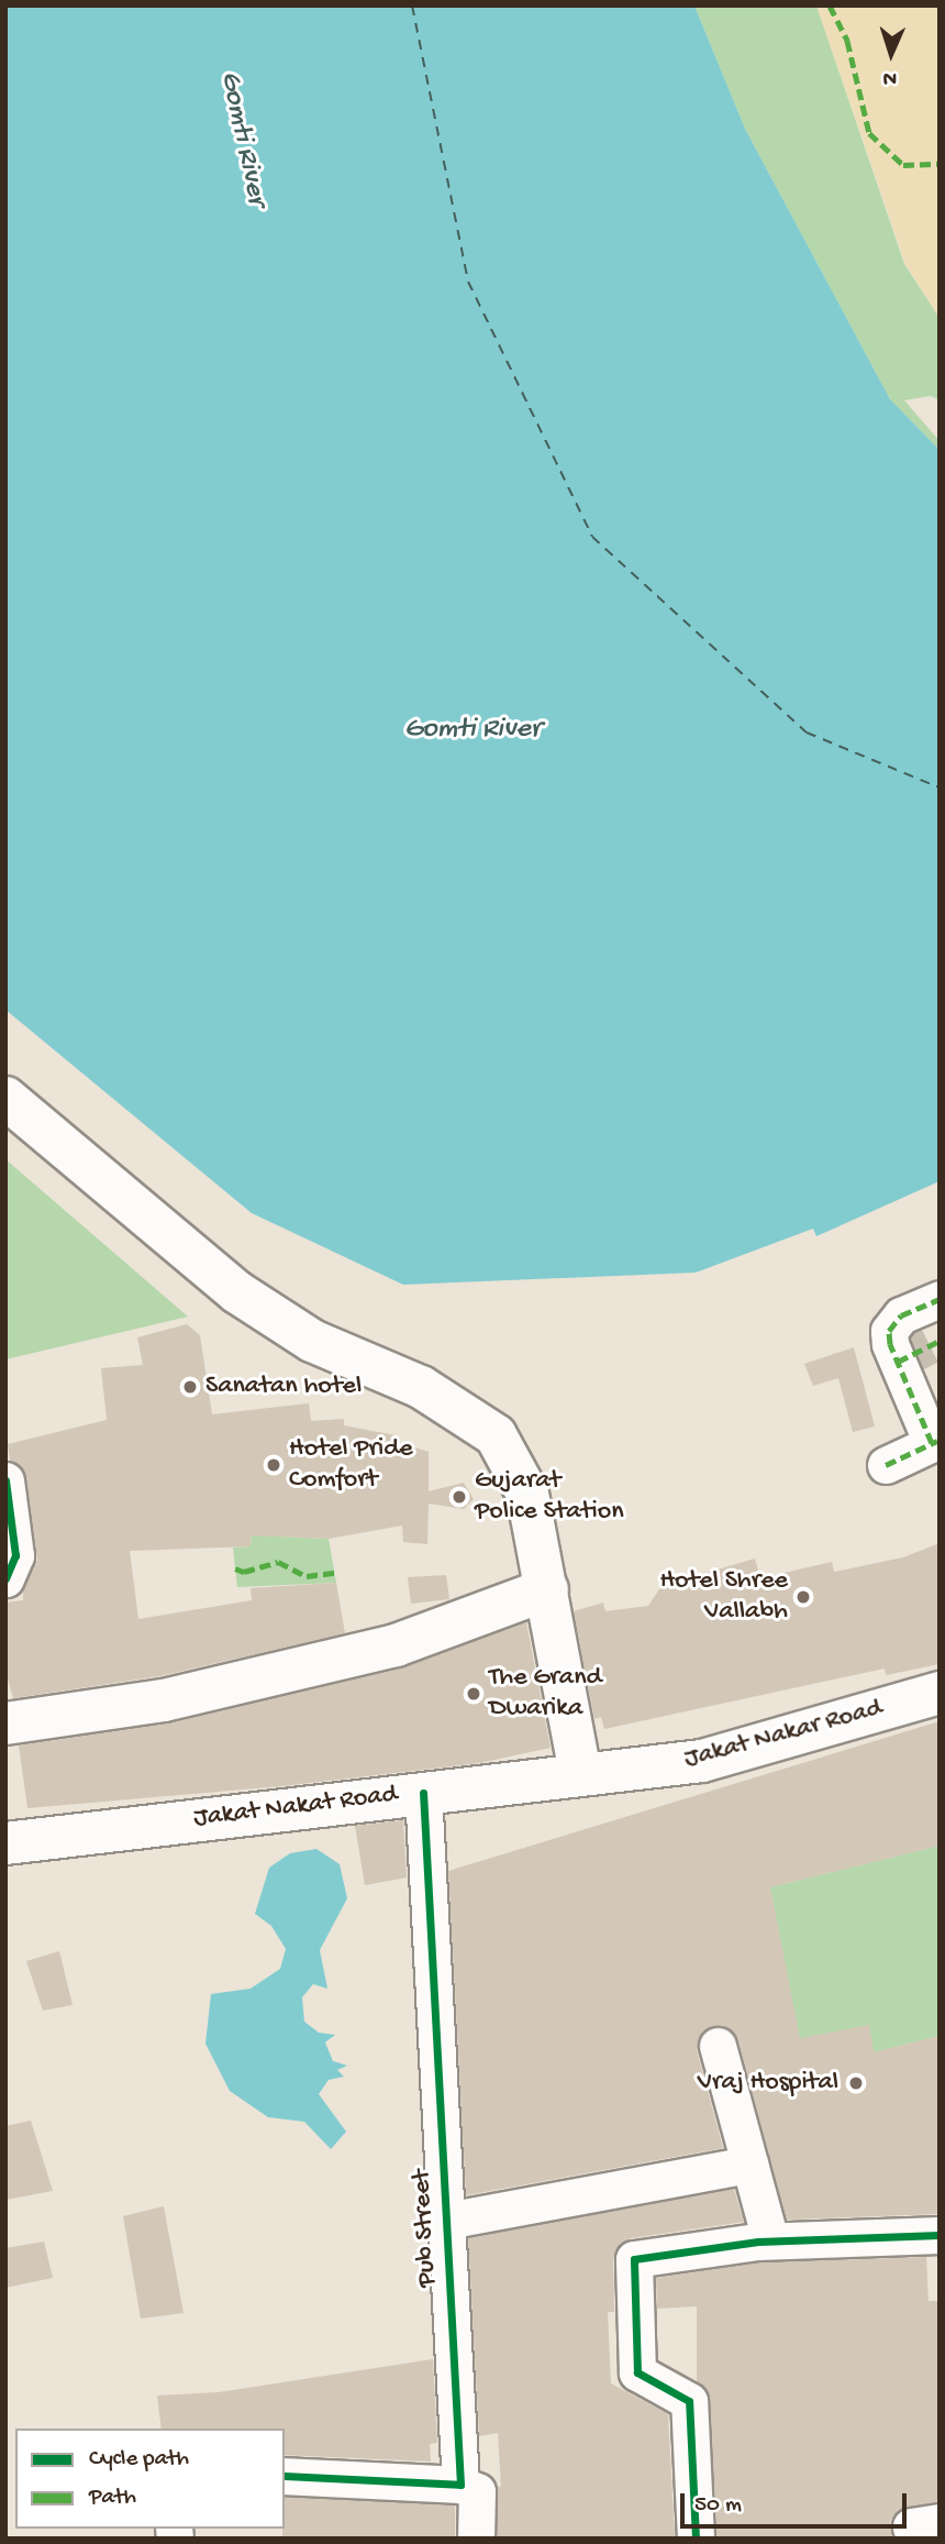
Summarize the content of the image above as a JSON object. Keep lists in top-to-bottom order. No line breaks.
{"streets":{"main road":["Jakat Nakar Road","Jakat Nakat Road"],"street":["Pub Street"]},"crossings":[["Jakat Nakar Road","Jakat Nakat Road"],["Jakat Nakat Road","Pub Street"]],"water":["Gomti River"],"places":["Sanatan hotel","Hotel Pride Comfort","Gujarat Police Station","Hotel Shree Vallabh","The Grand Dwarika","Vraj Hospital"],"legend":["Cycle path","Path"],"scale_bar":"50 m","north":"bottom"}
